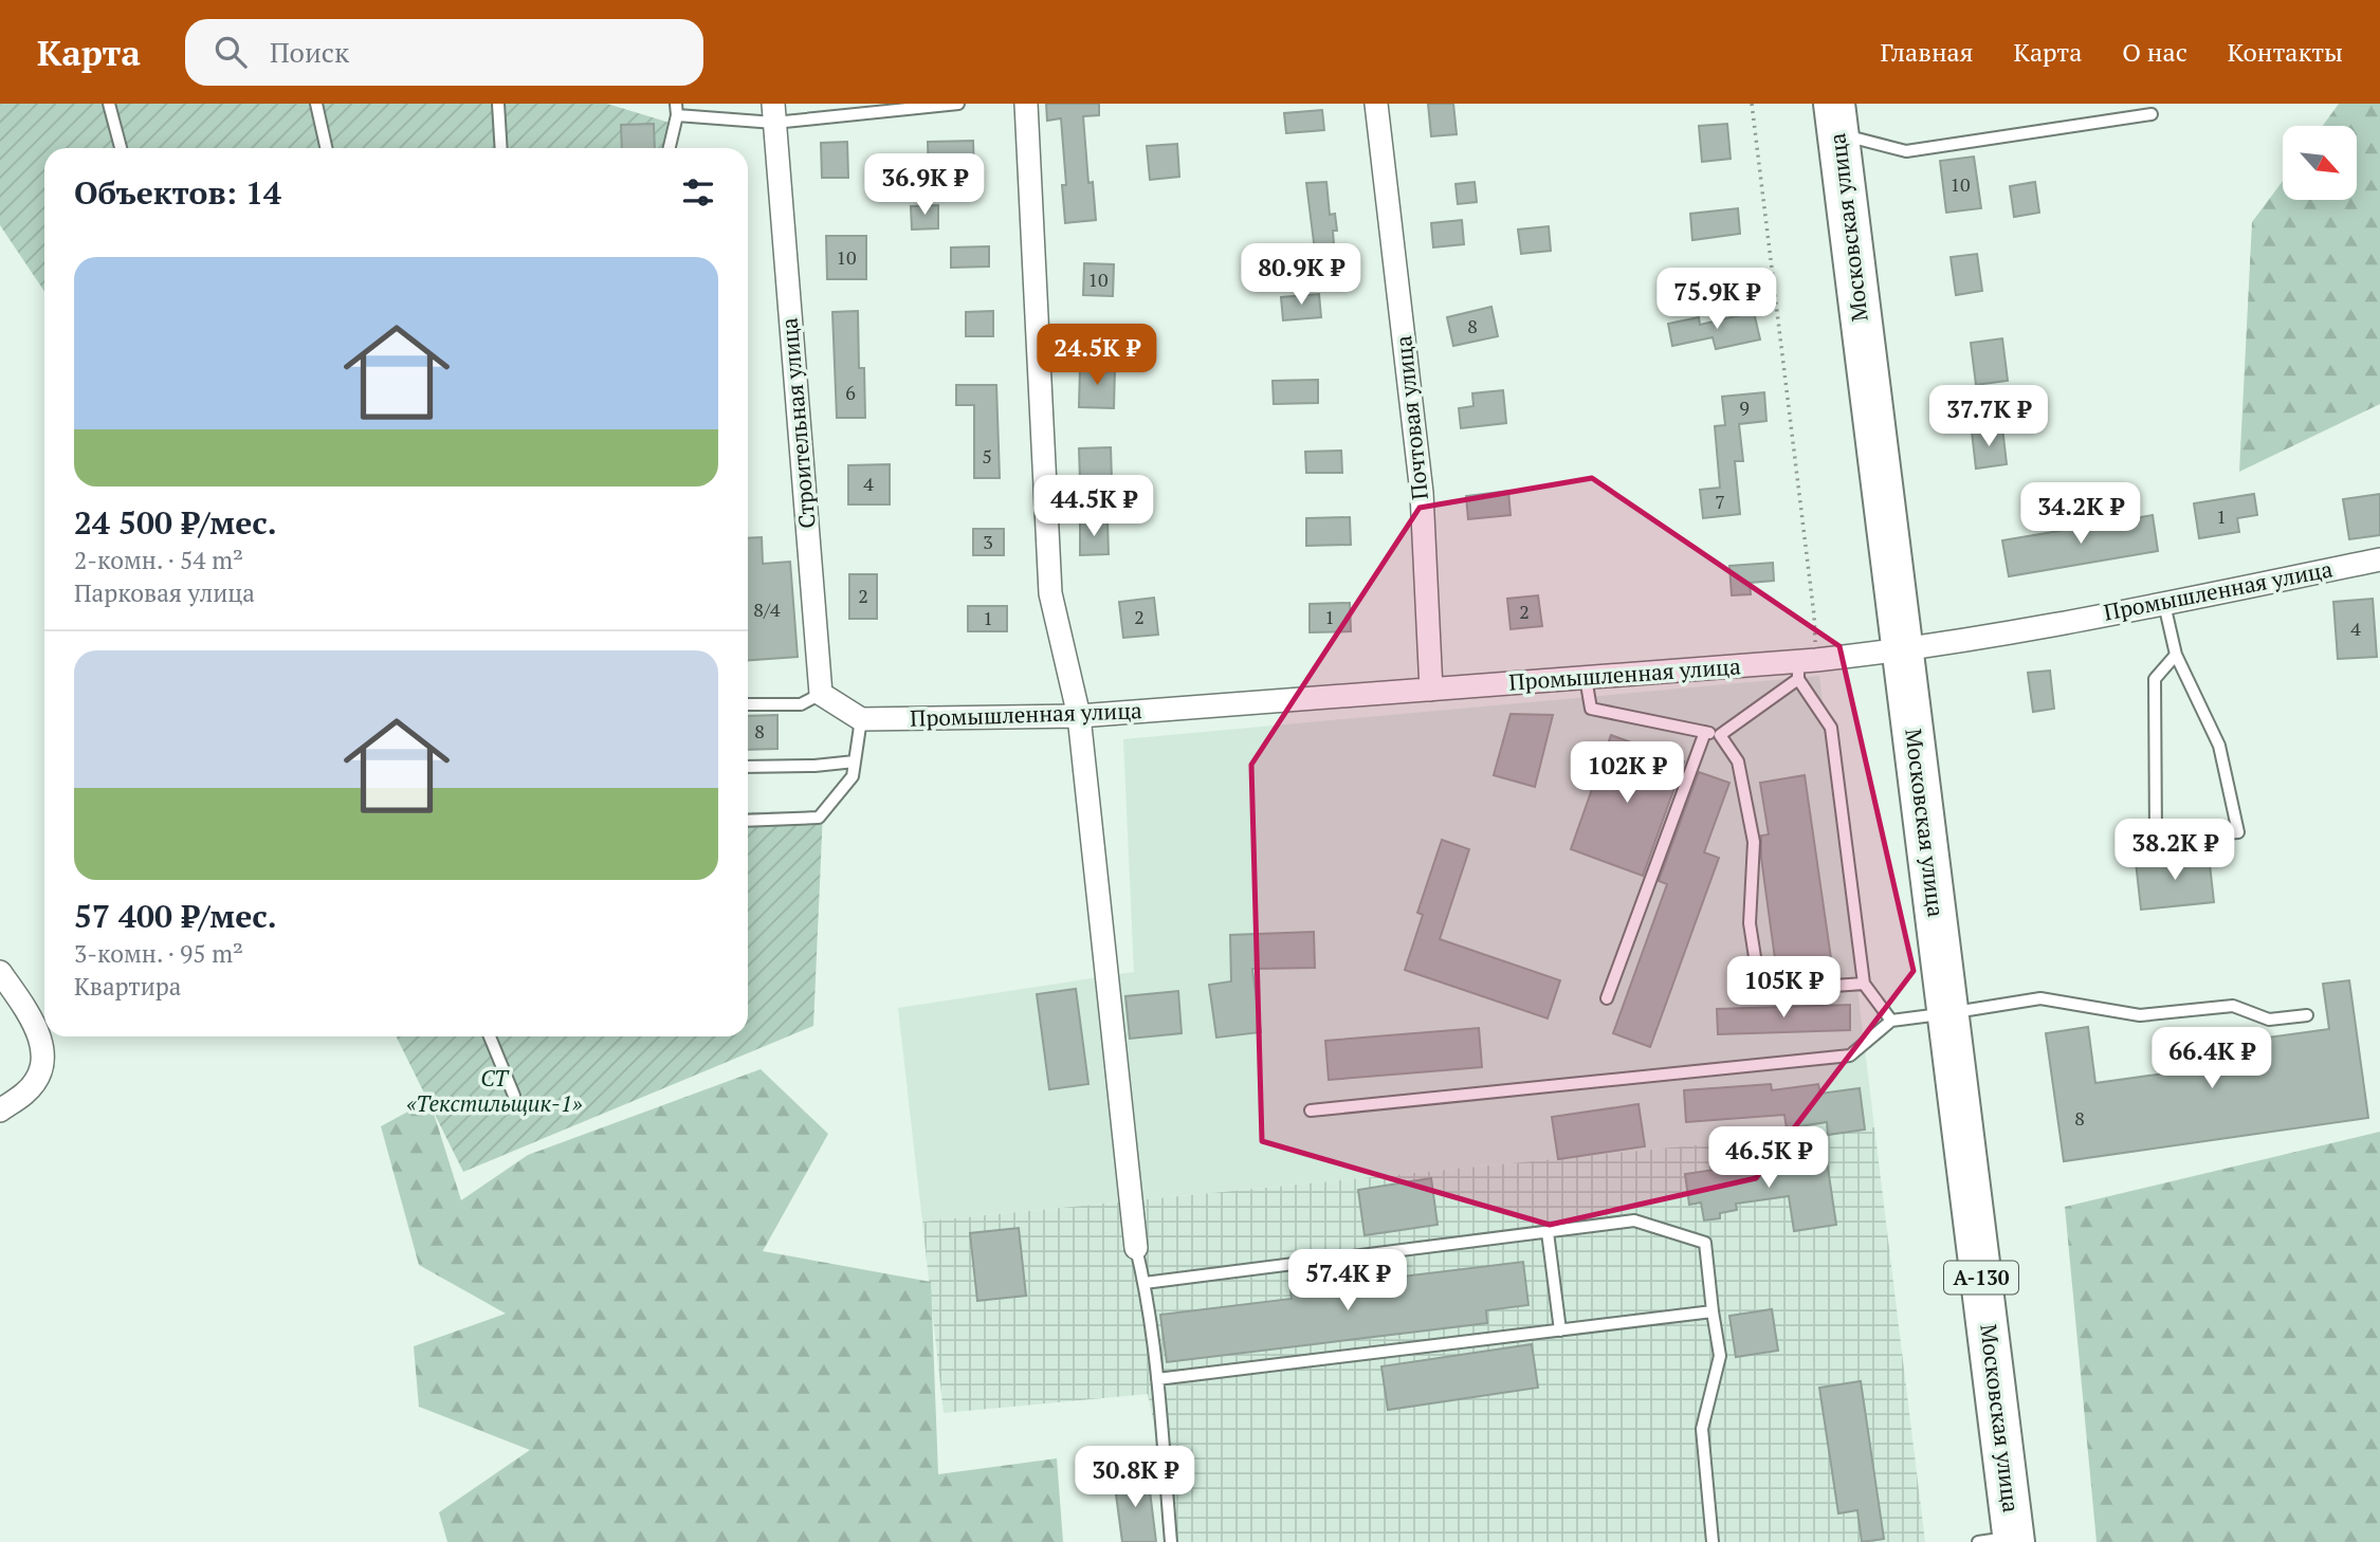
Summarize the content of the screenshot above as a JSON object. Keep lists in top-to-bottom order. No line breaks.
{"streets":{"highway":["Московская улица","А-130"],"street":["Почтовая улица","Строительная улица","Промышленная улица"]},"crossings":[["Московская улица","Промышленная улица"],["Почтовая улица","Промышленная улица"]],"parks":["СТ «Текстильщик-1»"],"house_numbers":["10","10","10","8","6","9","5","4","7","1","3","2","8/4","2","2","1","1","4","8","8"],"north":"bottom right","page":{"header":"Карта","search":"Поиск","nav":["Главная","Карта","О нас","Контакты"],"heading":"Объектов: 14","price":["36.9K ₽","80.9K ₽","75.9K ₽","24.5K ₽","37.7K ₽","44.5K ₽","34.2K ₽","102K ₽","38.2K ₽","105K ₽","66.4K ₽","46.5K ₽","57.4K ₽","30.8K ₽"],"list":[{"name":"24 500 ₽/мес.","note":"2-комн. · 54 m² · Парковая улица"},{"name":"57 400 ₽/мес.","note":"3-комн. · 95 m² · Квартира"}]}}
